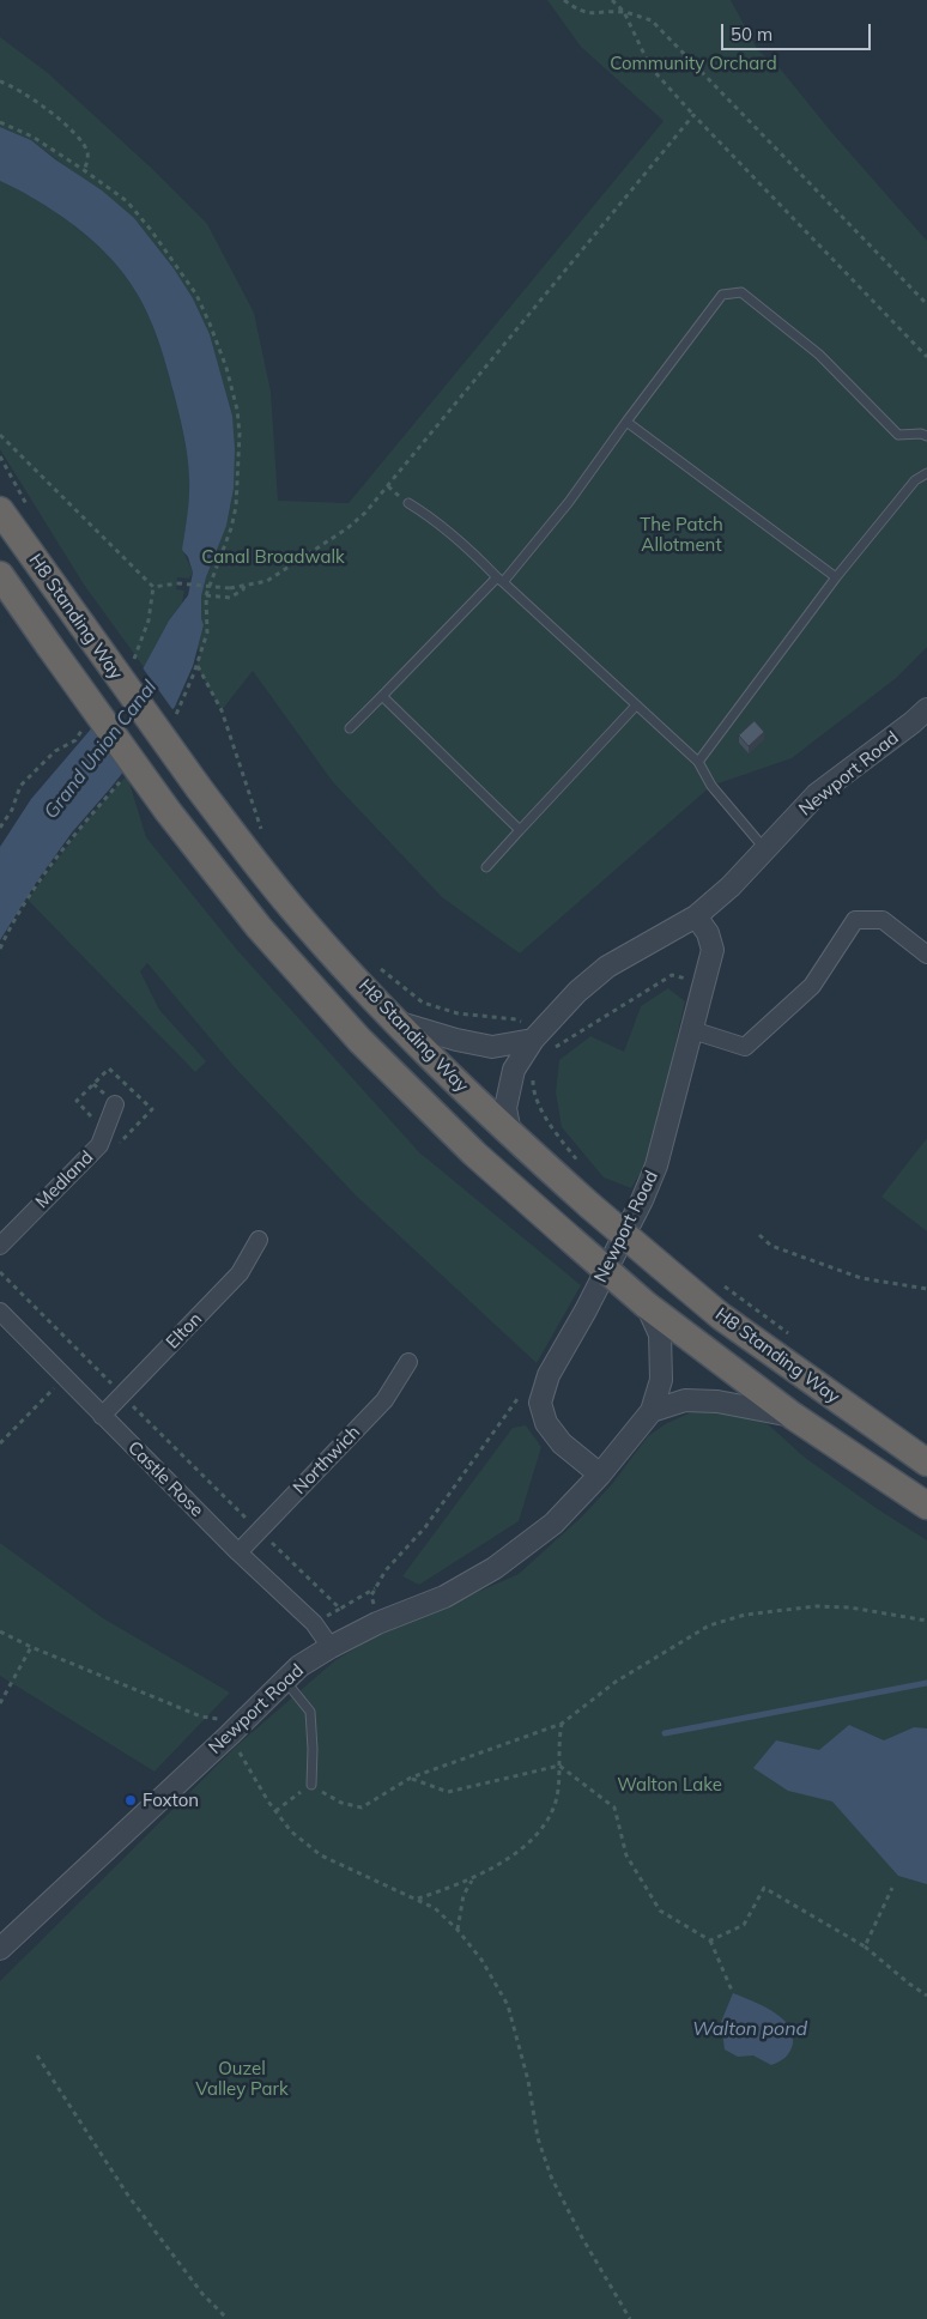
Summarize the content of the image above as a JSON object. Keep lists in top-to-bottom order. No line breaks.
{"streets":{"highway":["H8 Standing Way"],"street":["Newport Road","Medland","Elton","Northwich","Castle Rose"]},"crossings":[["H8 Standing Way","Newport Road"],["Newport Road","Castle Rose"],["Elton","Castle Rose"],["Northwich","Castle Rose"]],"water":["Grand Union Canal","Walton pond"],"parks":["Community Orchard","The Patch Allotment","Canal Broadwalk","Walton Lake","Ouzel Valley Park"],"places":["Foxton"],"scale_bar":"50 m"}
